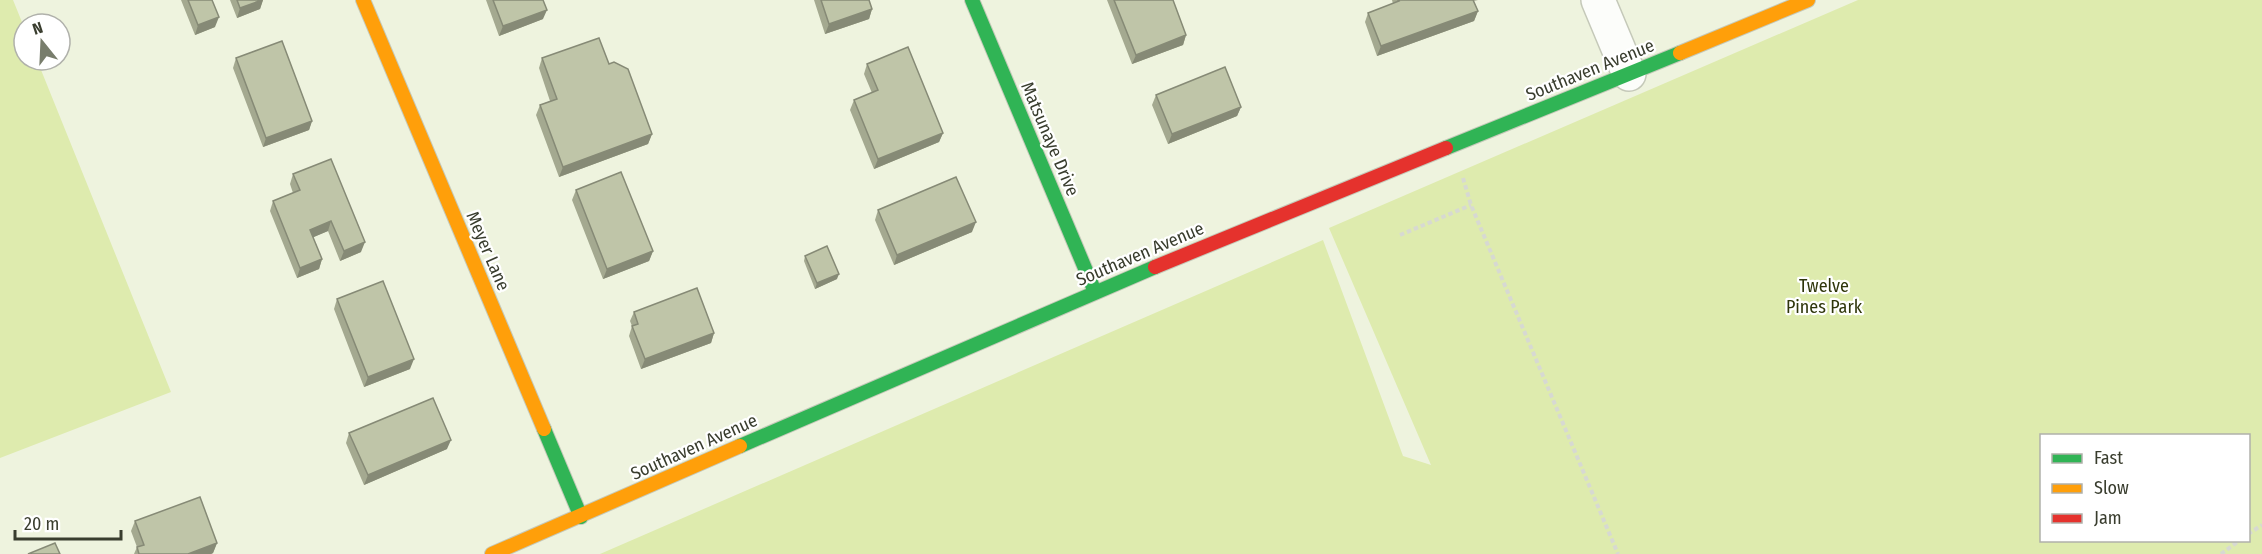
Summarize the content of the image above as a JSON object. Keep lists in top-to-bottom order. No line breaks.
{"streets":{"street":["Southaven Avenue","Matsunaye Drive","Meyer Lane"]},"crossings":[["Southaven Avenue","Matsunaye Drive"],["Southaven Avenue","Meyer Lane"]],"parks":["Twelve Pines Park"],"legend":["Fast","Slow","Jam"],"scale_bar":"20 m","north":"top"}
